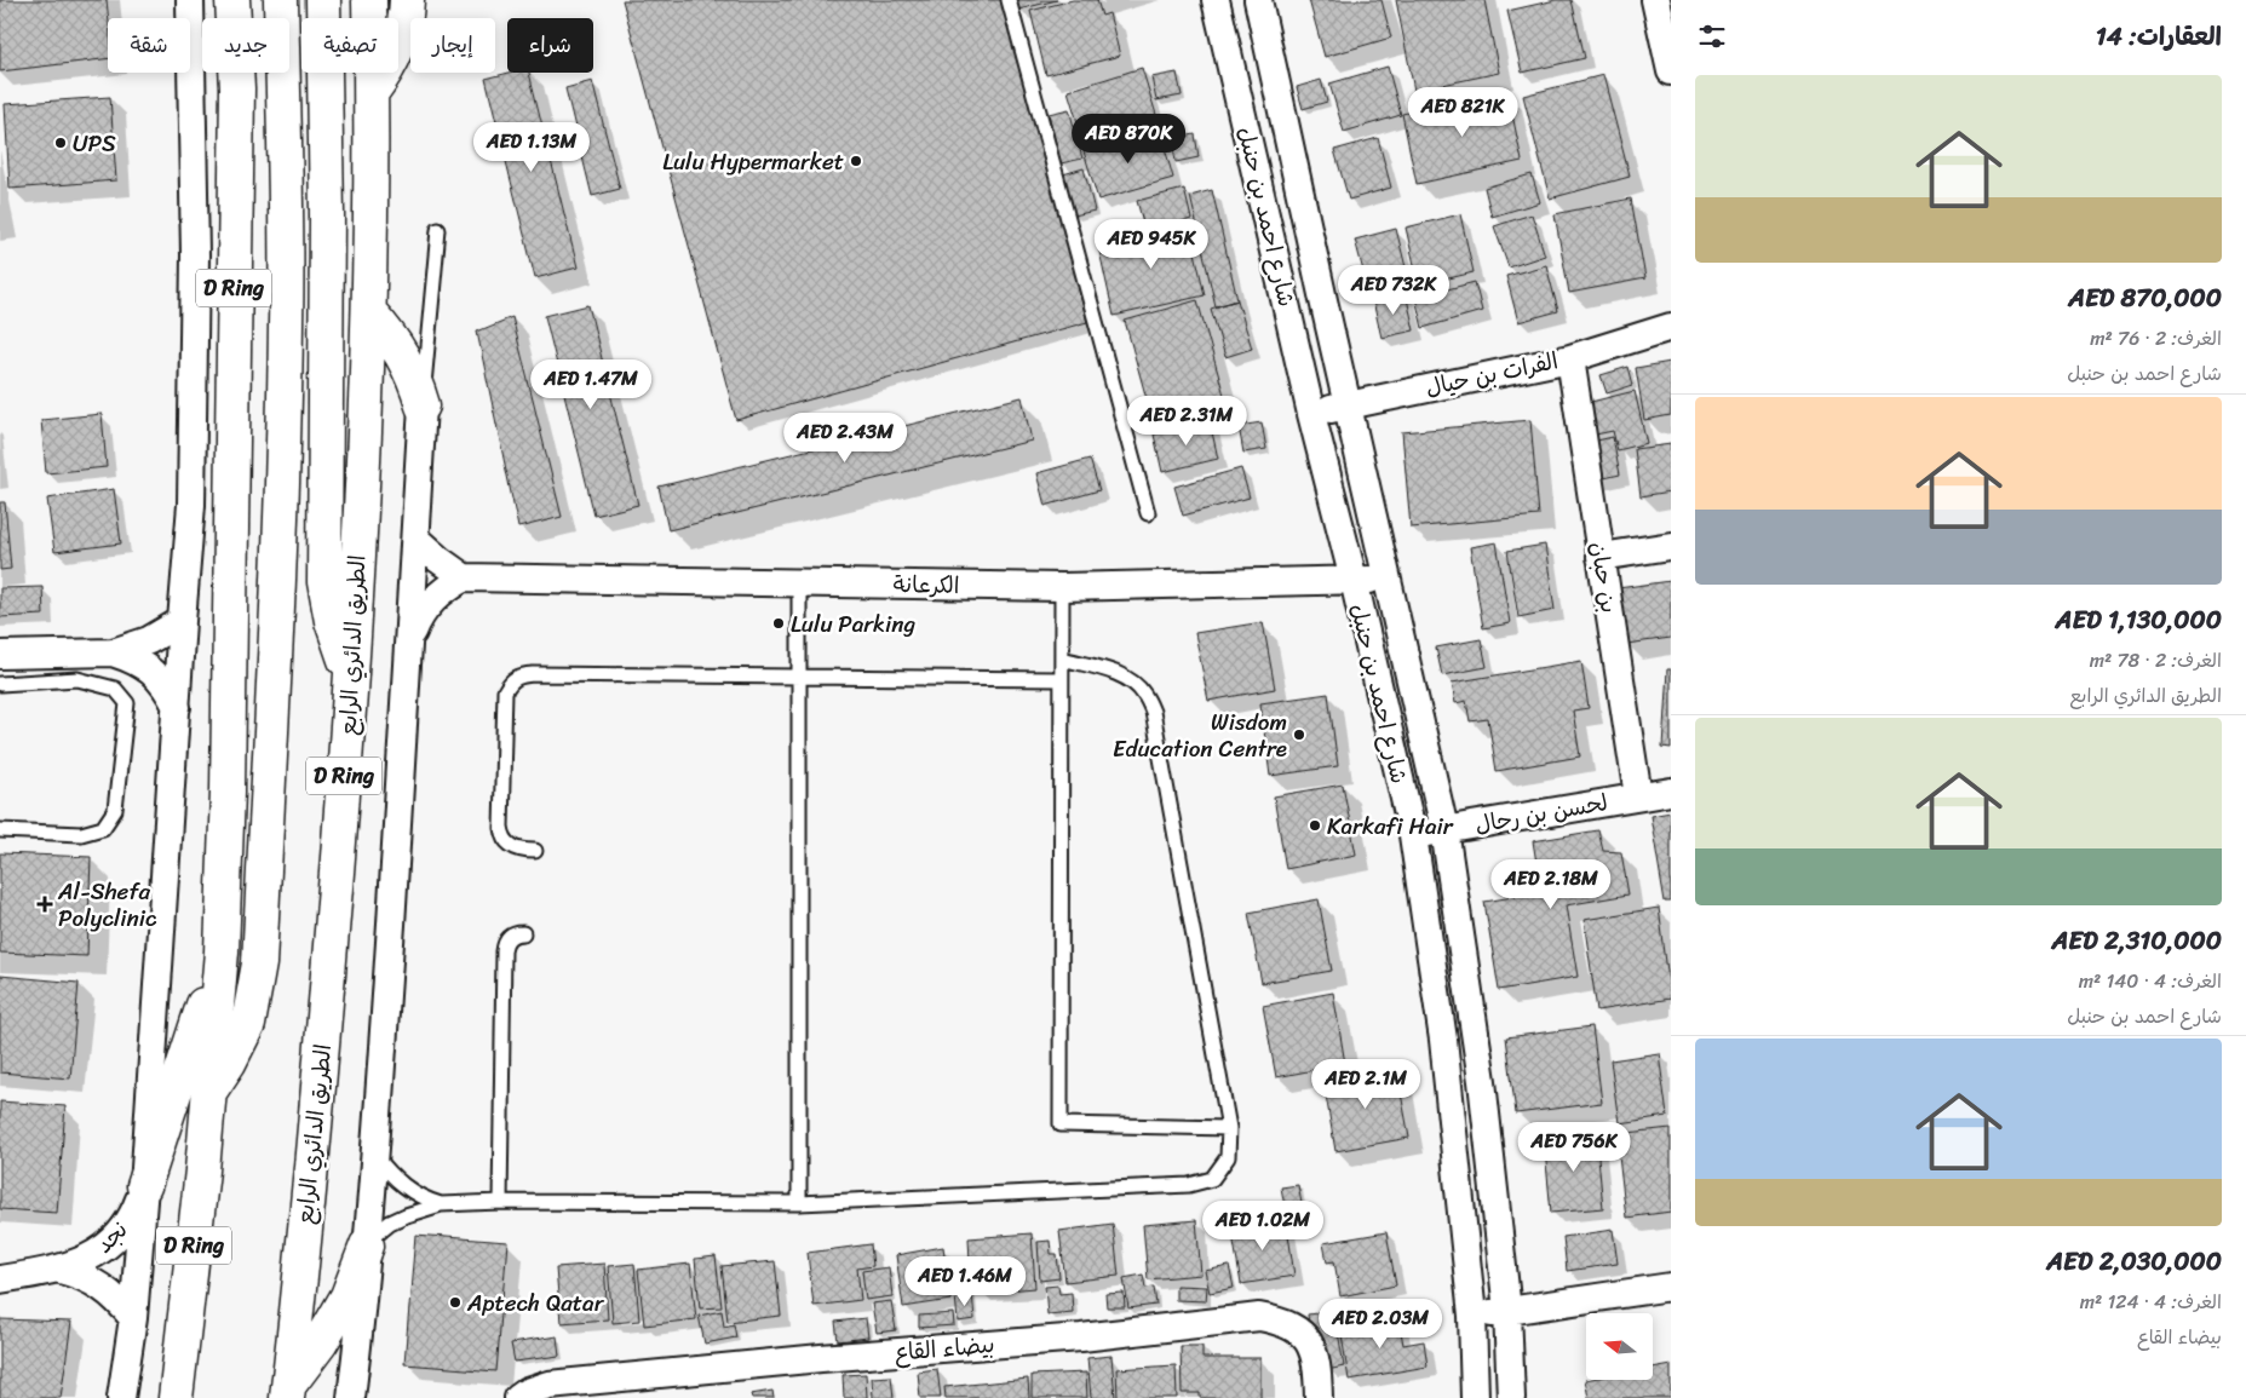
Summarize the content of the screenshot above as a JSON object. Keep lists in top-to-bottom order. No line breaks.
{"streets":{"main road":["D Ring","الطريق الدائري الرابع"],"street":["شارع احمد بن حنبل","الفرات بن حيال","بن حبان","الكرعانة","لحسن بن رحال","نجد","بيضاء القاع"]},"crossings":[["شارع احمد بن حنبل","الفرات بن حيال"],["شارع احمد بن حنبل","الكرعانة"],["شارع احمد بن حنبل","لحسن بن رحال"],["الفرات بن حيال","بن حبان"],["بن حبان","لحسن بن رحال"]],"places":{"other":["UPS","Lulu Hypermarket","Lulu Parking","Wisdom Education Centre","Karkafi Hair","Aptech Qatar"],"health":["Al-Shefa Polyclinic"]},"north":"left","page":{"heading":"العقارات: 14","chip":["شراء","إيجار","تصفية","جديد","شقة"],"list":[{"name":"AED 870,000","note":"الغرف: 2 · 76 m² · شارع احمد بن حنبل"},{"name":"AED 1,130,000","note":"الغرف: 2 · 78 m² · الطريق الدائري الرابع"},{"name":"AED 2,310,000","note":"الغرف: 4 · 140 m² · شارع احمد بن حنبل"},{"name":"AED 2,030,000","note":"الغرف: 4 · 124 m² · بيضاء القاع"}],"price":["AED 821K","AED 870K","AED 1.13M","AED 945K","AED 732K","AED 1.47M","AED 2.31M","AED 2.43M","AED 2.18M","AED 2.1M","AED 756K","AED 1.02M","AED 1.46M","AED 2.03M"]}}
